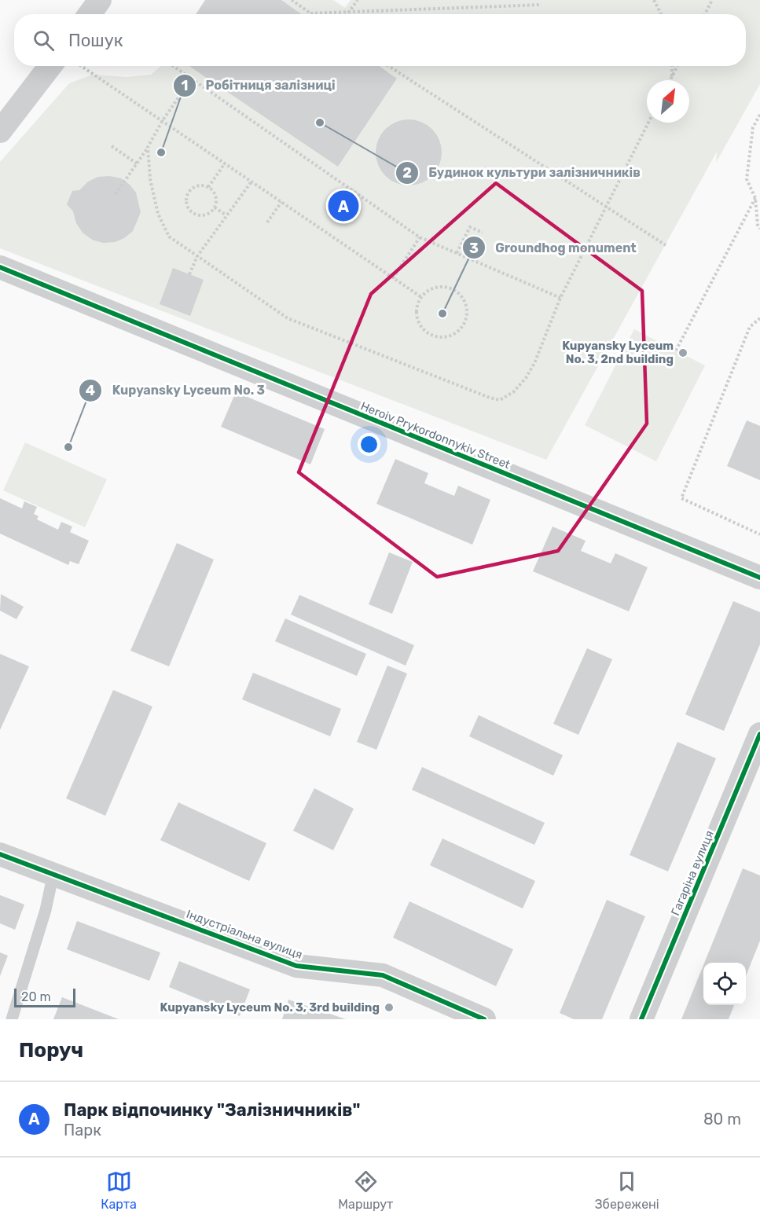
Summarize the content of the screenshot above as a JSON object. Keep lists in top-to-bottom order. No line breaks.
{"streets":{"street":["Heroiv Prykordonnykiv Street","Гагаріна вулиця","Індустріальна вулиця"]},"places":["Будинок культури залізничників","Робітниця залізниці","Groundhog monument","Kupyansky Lyceum No. 3, 2nd building","Kupyansky Lyceum No. 3","Kupyansky Lyceum No. 3, 3rd building"],"scale_bar":"20 m","north":"top right","page":{"search":"Пошук","pins":"A","scale":"20 m","heading":"Поруч","list":[{"mark":"A","name":"Парк відпочинку \"Залізничників\"","note":"Парк","value":"80 m"}],"nav":["Карта","Маршрут","Збережені"]}}
